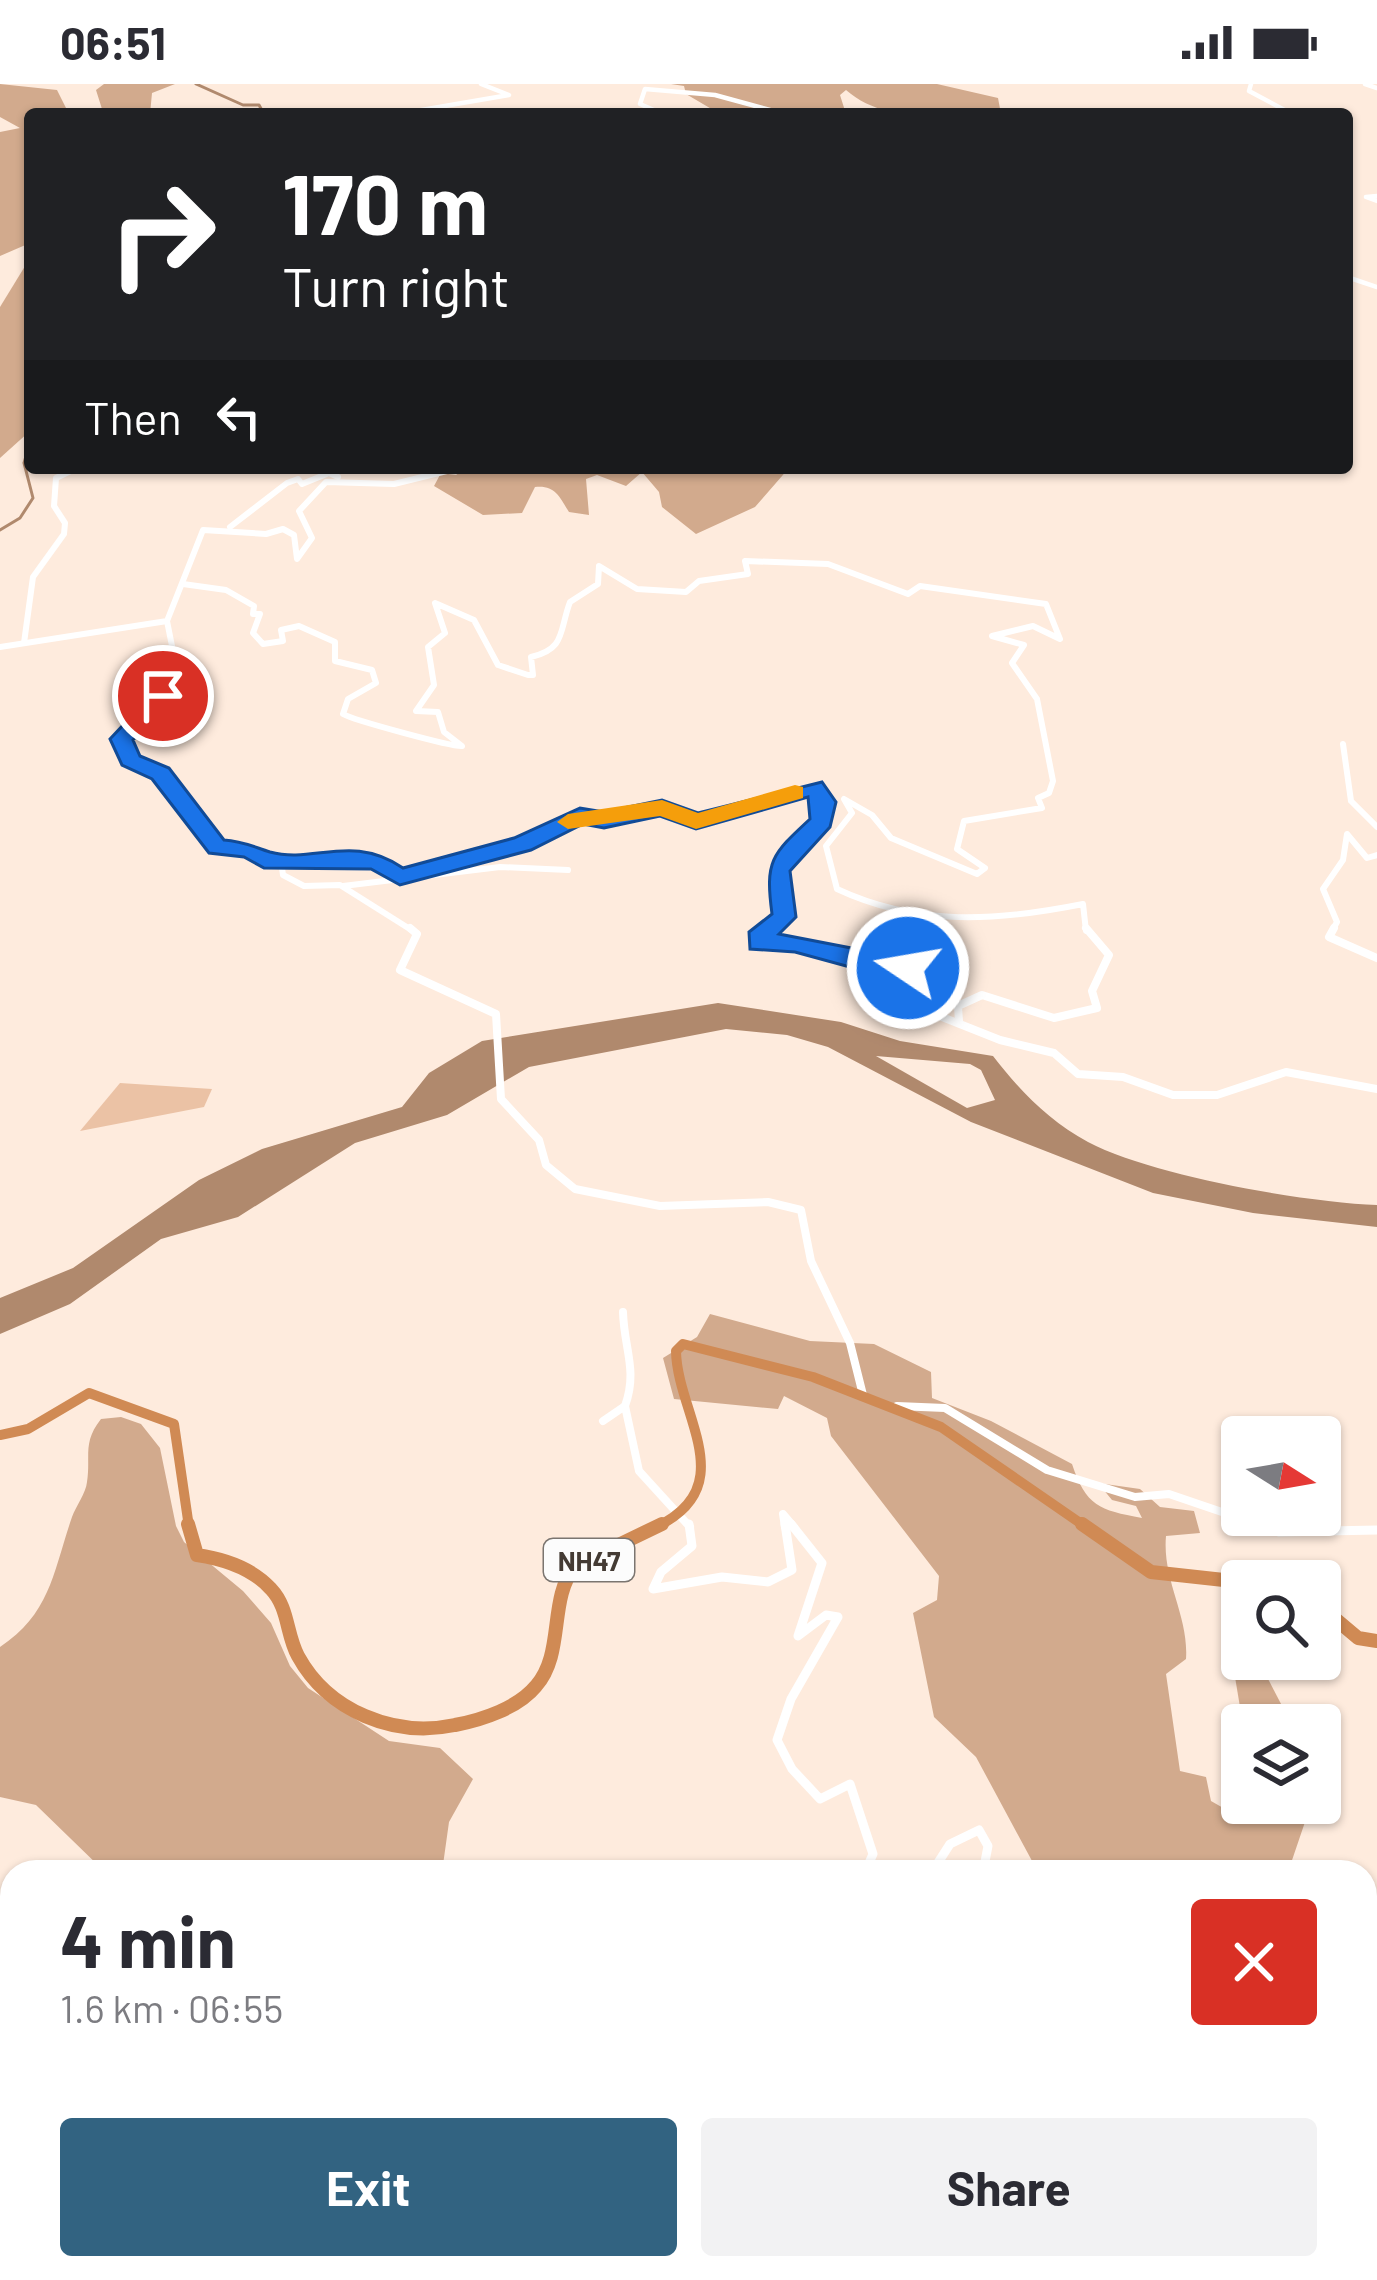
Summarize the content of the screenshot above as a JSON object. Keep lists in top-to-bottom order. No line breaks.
{"streets":{"highway":["NH47"]},"north":"right","page":{"status":"06:51","turn":["170 m","Turn right"],"then":"Then","heading":["4 min","1.6 km · 06:55"],"buttons":["Exit","Share"]}}
